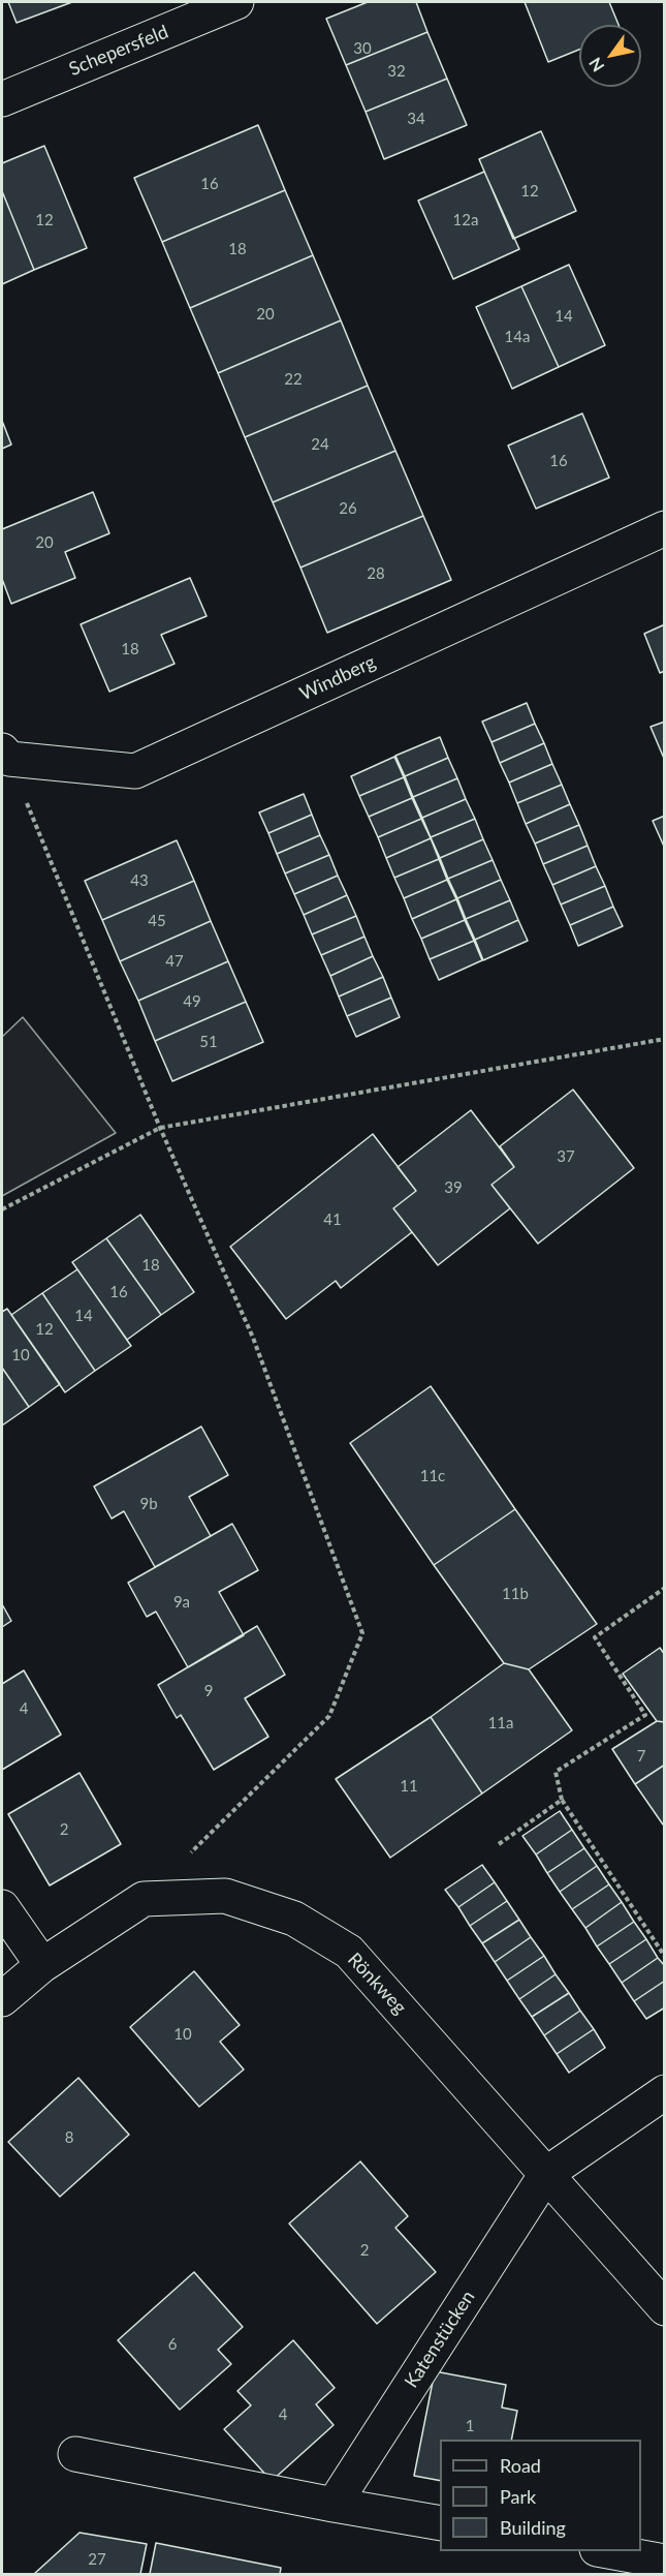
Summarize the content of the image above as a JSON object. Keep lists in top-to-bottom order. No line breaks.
{"streets":{"street":["Schepersfeld","Windberg","Rönkweg","Katenstücken"]},"crossings":[["Rönkweg","Katenstücken"]],"house_numbers":["30","32","34","16","12","12","12a","18","20","14","14a","22","24","16","26","20","28","18","43","45","47","49","51","37","39","41","18","16","14","12","10","11c","9b","11b","9a","9","4","11a","7","11","2","10","8","2","6","4","1","27"],"legend":["Road","Park","Building"],"north":"bottom left"}
